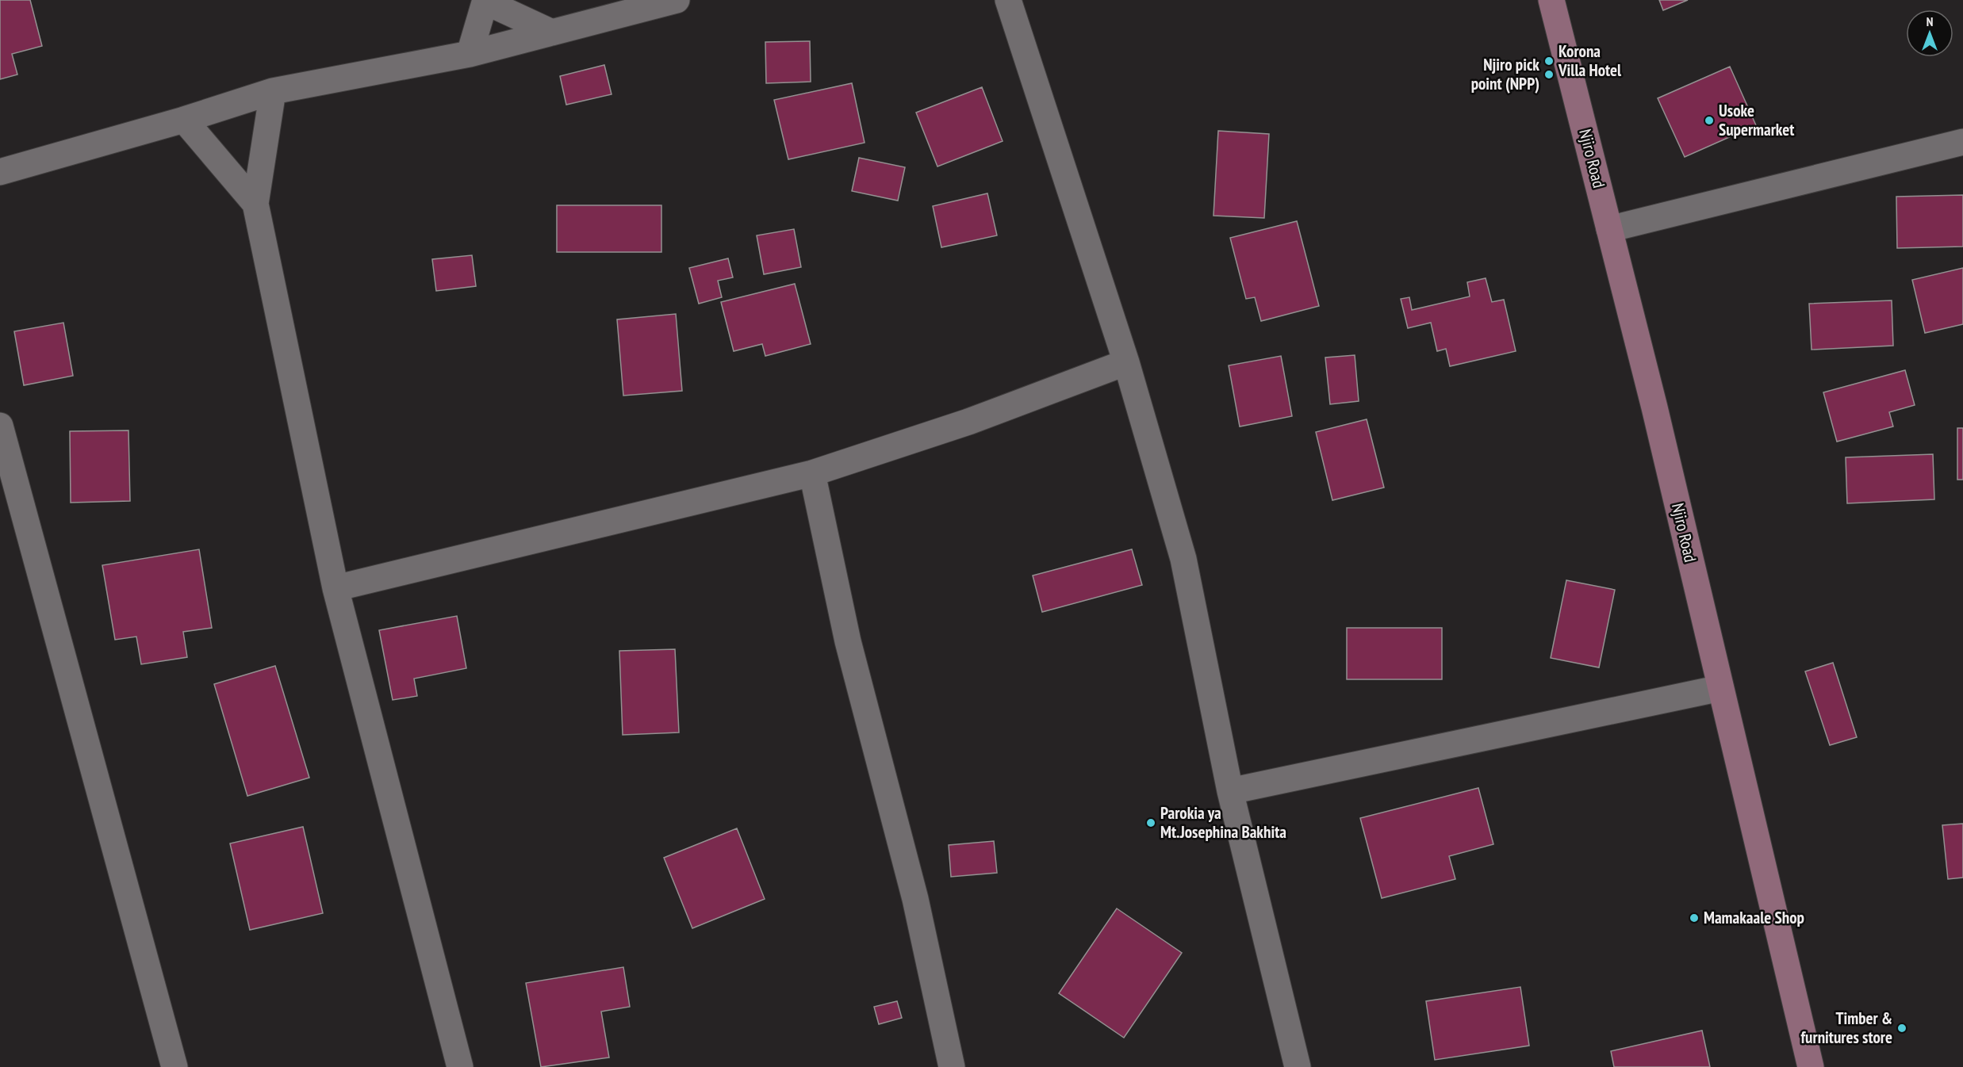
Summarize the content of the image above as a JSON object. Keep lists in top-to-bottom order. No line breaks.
{"streets":{"street":["Njiro Road"]},"places":["Korona Villa Hotel","Njiro pick point (NPP)","Usoke Supermarket","Parokia ya Mt.Josephina Bakhita","Mamakaale Shop","Timber & furnitures store"],"north":"top"}
